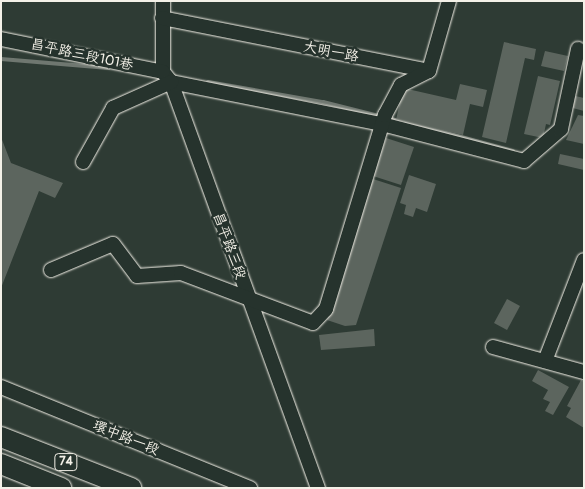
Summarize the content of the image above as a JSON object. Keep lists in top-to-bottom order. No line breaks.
{"streets":{"highway":["74"],"street":["大明一路","昌平路三段101巷","昌平路三段","環中路一段"]},"crossings":[["大明一路","昌平路三段"],["昌平路三段101巷","昌平路三段"]]}
